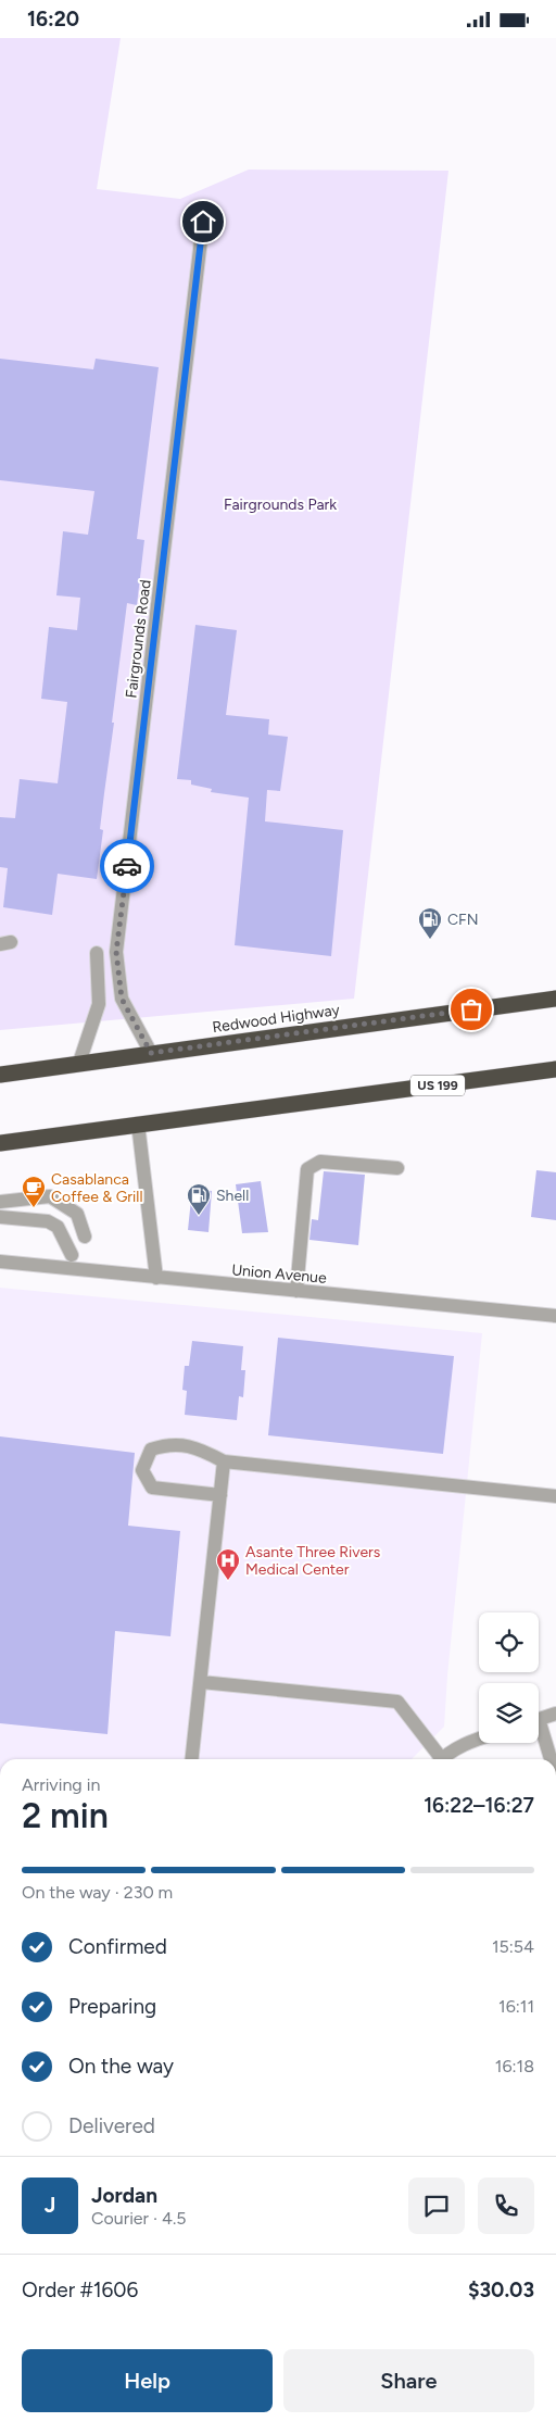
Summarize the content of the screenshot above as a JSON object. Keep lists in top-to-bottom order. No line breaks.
{"streets":{"highway":["Redwood Highway","US 199"],"street":["Fairgrounds Road","Union Avenue"]},"crossings":[["Fairgrounds Road","Redwood Highway"]],"parks":["Fairgrounds Park"],"places":{"fuel station":["CFN","Shell"],"cafe":["Casablanca Coffee & Grill"],"hospital":["Asante Three Rivers Medical Center"]},"page":{"status":"16:20","heading":["2 min","Arriving in","16:22–16:27"],"panel":["Jordan","Courier · 4.5","Order #1606","$30.03"],"bar":"On the way · 230 m","list":[["Confirmed","15:54"],["Preparing","16:11"],["On the way","16:18"],"Delivered"],"round":"J","buttons":["Help","Share"]}}
